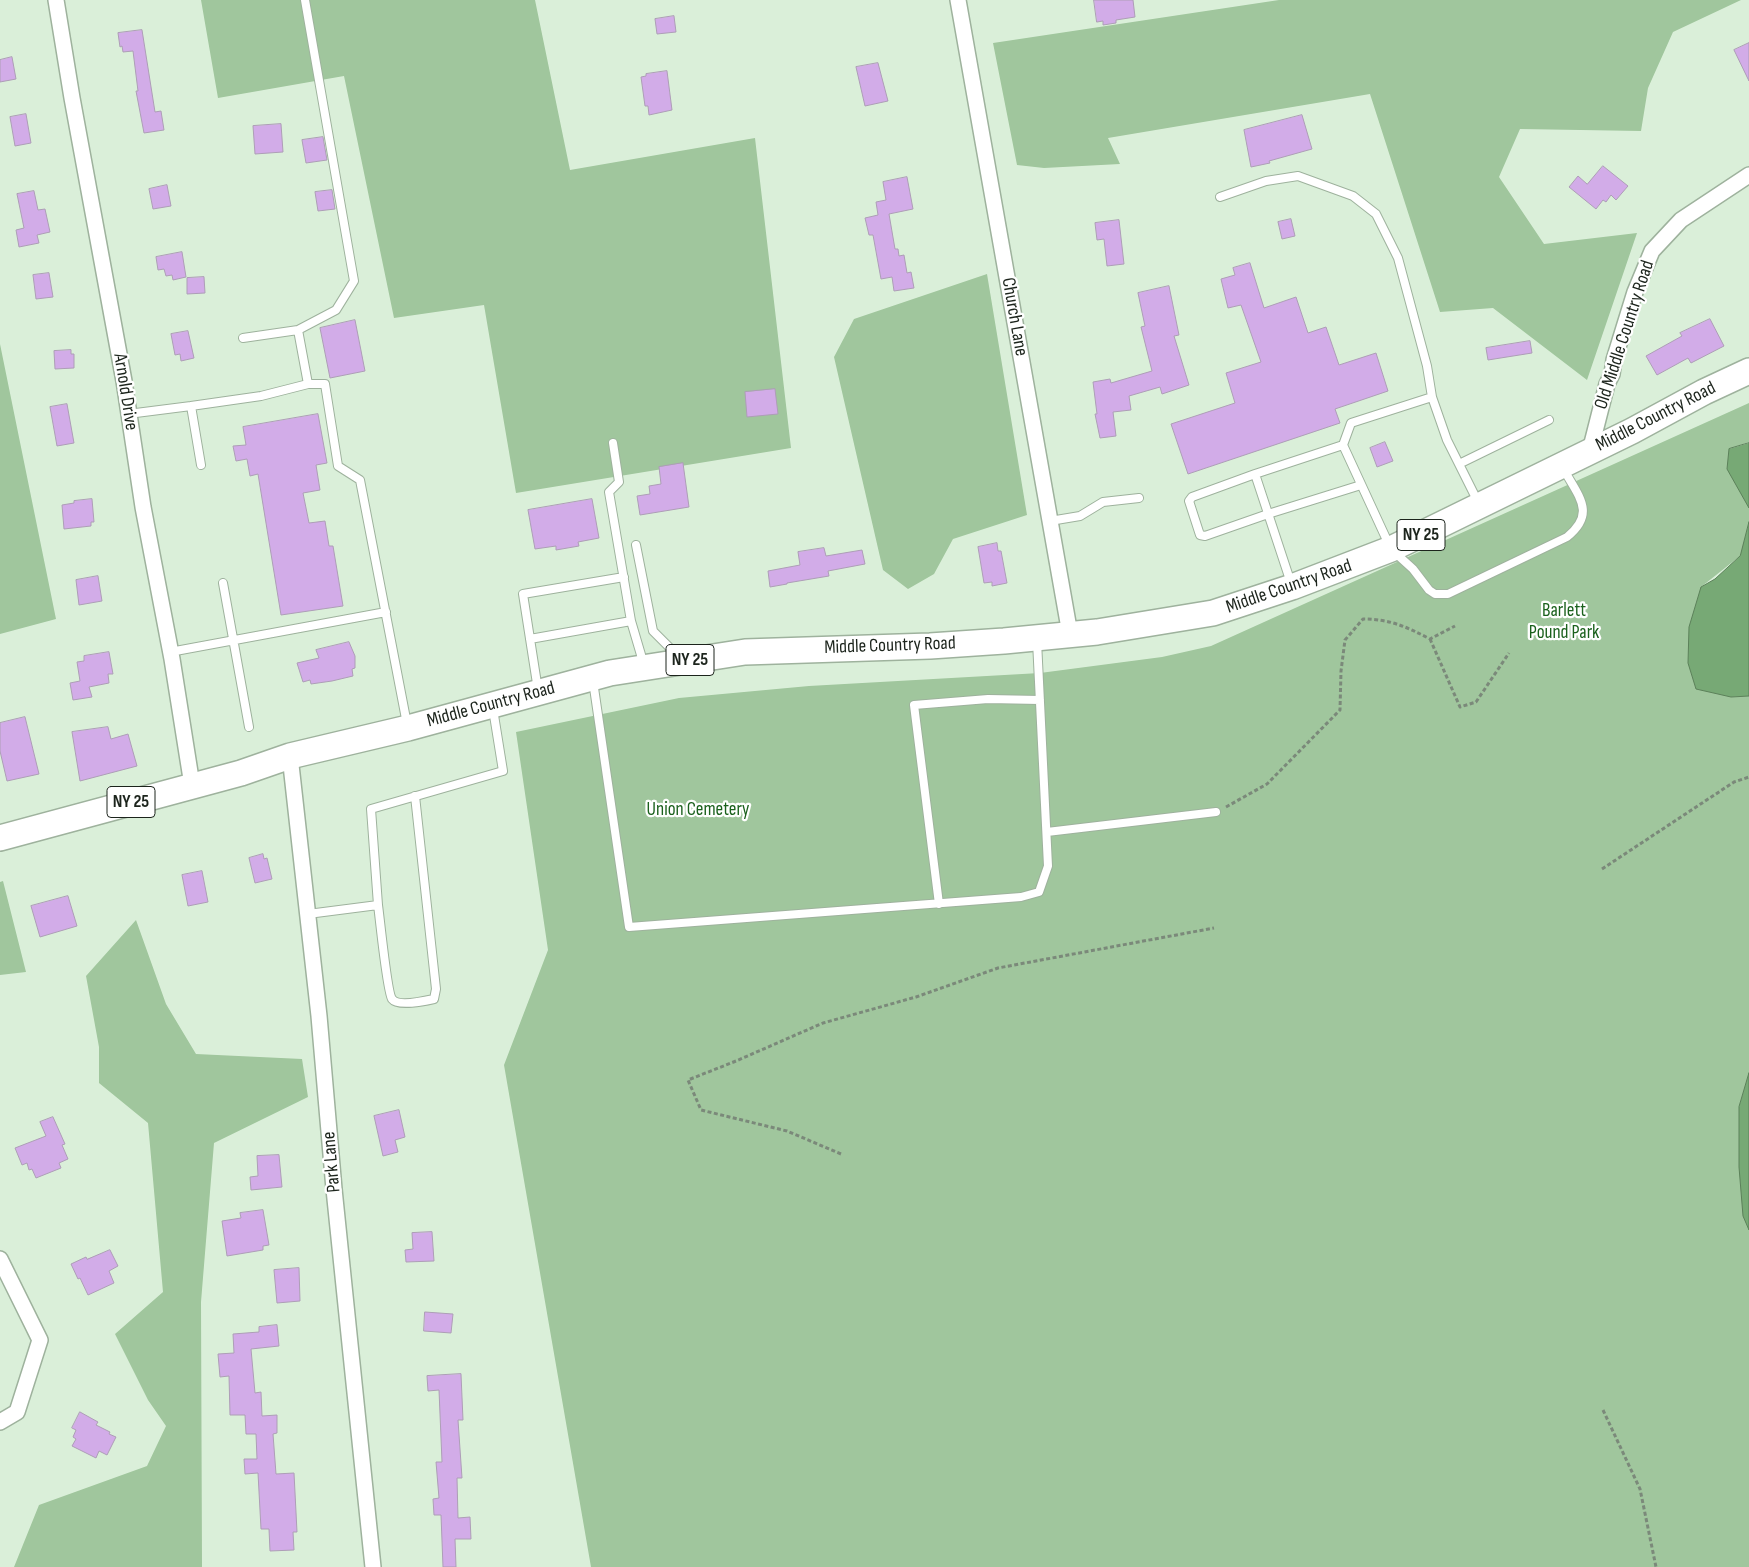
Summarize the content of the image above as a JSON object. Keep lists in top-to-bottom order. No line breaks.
{"streets":{"main road":["Middle Country Road","NY 25"],"street":["Church Lane","Old Middle Country Road","Arnold Drive","Park Lane"]},"crossings":[["Church Lane","Middle Country Road"],["Old Middle Country Road","Middle Country Road"],["Arnold Drive","Middle Country Road"],["Middle Country Road","Park Lane"]],"parks":["Barlett Pound Park","Union Cemetery"]}
